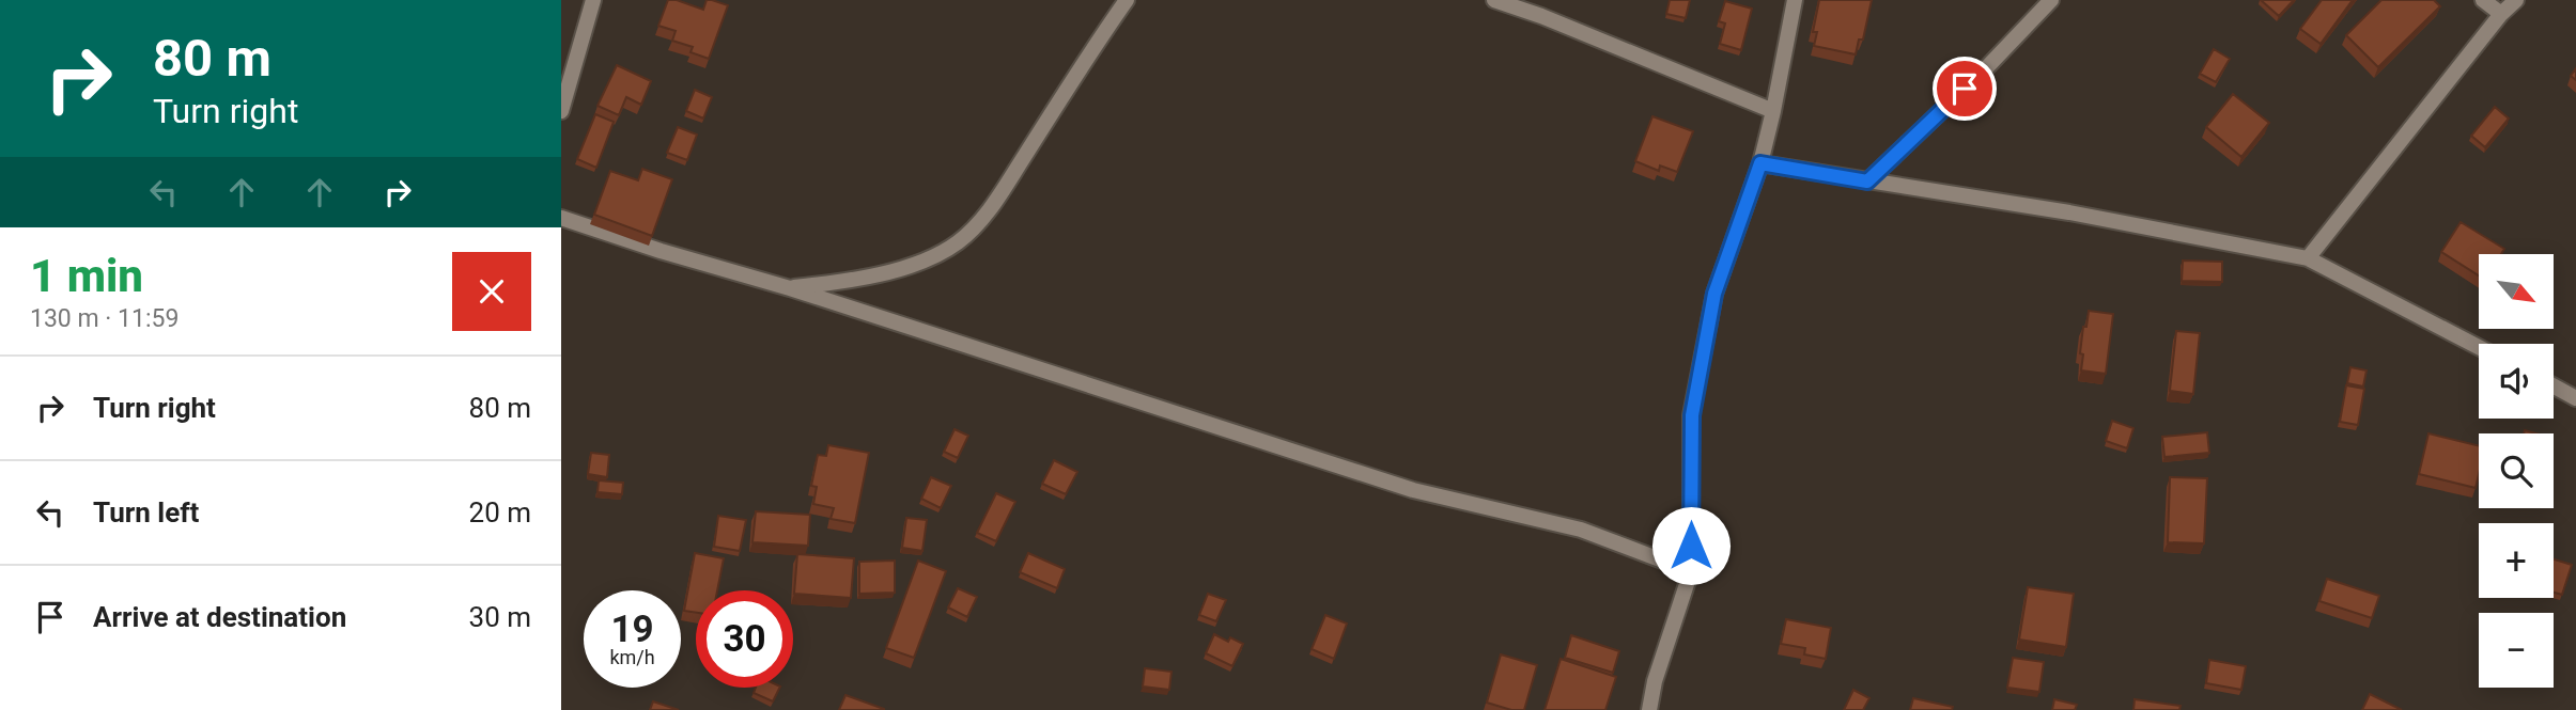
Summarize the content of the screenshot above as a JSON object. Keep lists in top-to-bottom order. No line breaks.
{"north":"bottom right","page":{"turn":["80 m","Turn right"],"heading":["1 min","130 m · 11:59"],"map_buttons":["+","−"],"list":[{"name":"Turn right","value":"80 m"},{"name":"Turn left","value":"20 m"},{"name":"Arrive at destination","value":"30 m"}],"speed":"19 km/h","limit":"30"}}
